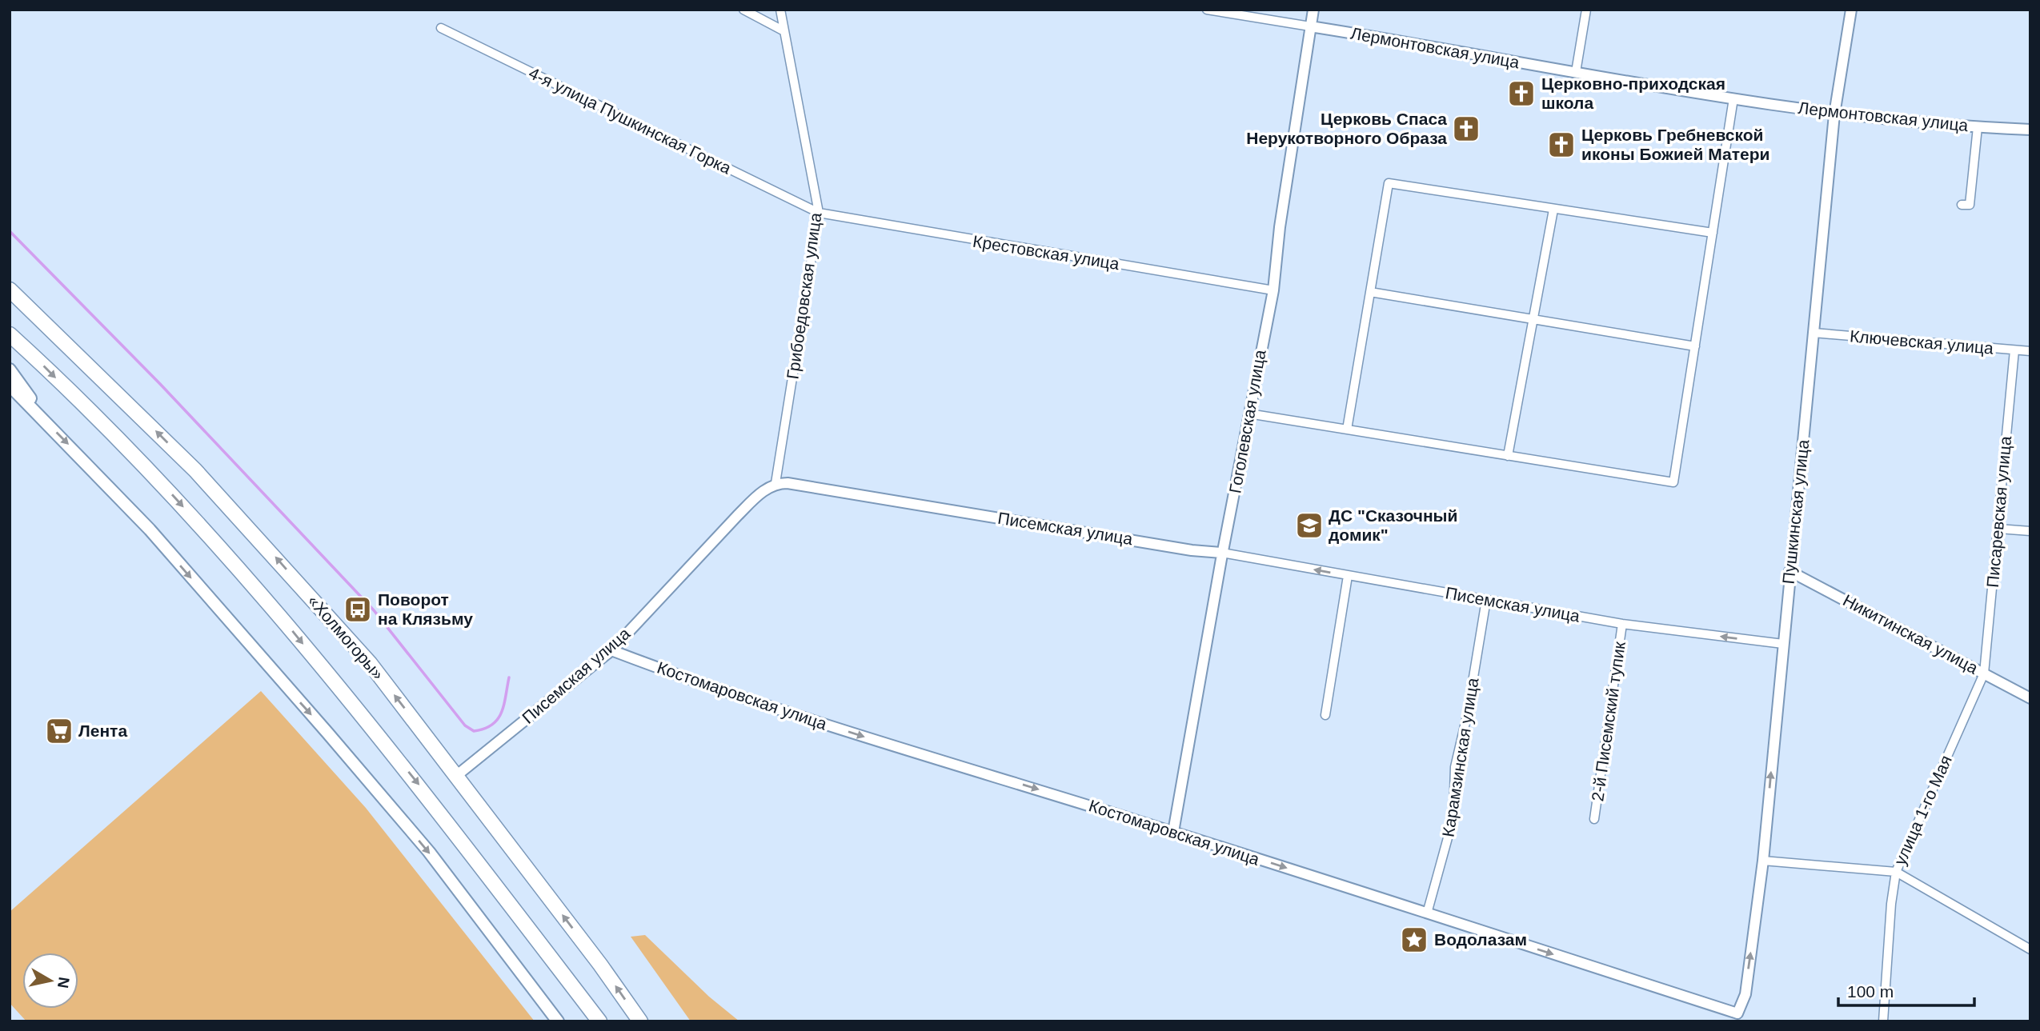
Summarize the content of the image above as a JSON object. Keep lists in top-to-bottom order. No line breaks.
{"streets":{"highway":["«Холмогоры»"],"street":["Лермонтовская улица","4-я улица Пушкинская Горка","Крестовская улица","Грибоедовская улица","Ключевская улица","Гоголевская улица","Пушкинская улица","Писаревская улица","Писемская улица","Никитинская улица","Костомаровская улица","2-й Писемский тупик","Карамзинская улица","улица 1-го Мая"]},"crossings":[["Лермонтовская улица","Гоголевская улица"],["Лермонтовская улица","Пушкинская улица"],["4-я улица Пушкинская Горка","Крестовская улица"],["4-я улица Пушкинская Горка","Грибоедовская улица"],["Крестовская улица","Грибоедовская улица"],["Крестовская улица","Гоголевская улица"],["Грибоедовская улица","Писемская улица"],["Ключевская улица","Пушкинская улица"],["Ключевская улица","Писаревская улица"],["Гоголевская улица","Писемская улица"],["Гоголевская улица","Костомаровская улица"],["Пушкинская улица","Писемская улица"],["Пушкинская улица","Никитинская улица"],["Пушкинская улица","Костомаровская улица"],["Писаревская улица","Никитинская улица"],["Писаревская улица","улица 1-го Мая"],["Писемская улица","«Холмогоры»"],["Писемская улица","Костомаровская улица"],["Писемская улица","2-й Писемский тупик"],["Писемская улица","Карамзинская улица"],["Никитинская улица","улица 1-го Мая"],["Костомаровская улица","Карамзинская улица"]],"one_way":["Пушкинская улица","Костомаровская улица"],"places":{"church":["Церковно-приходская школа","Церковь Спаса Нерукотворного Образа","Церковь Гребневской иконы Божией Матери"],"school or university":["ДС \"Сказочный домик\""],"bus stop":["Поворот на Клязьму"],"supermarket":["Лента"],"place":["Водолазам"]},"scale_bar":"100 m","north":"right"}
